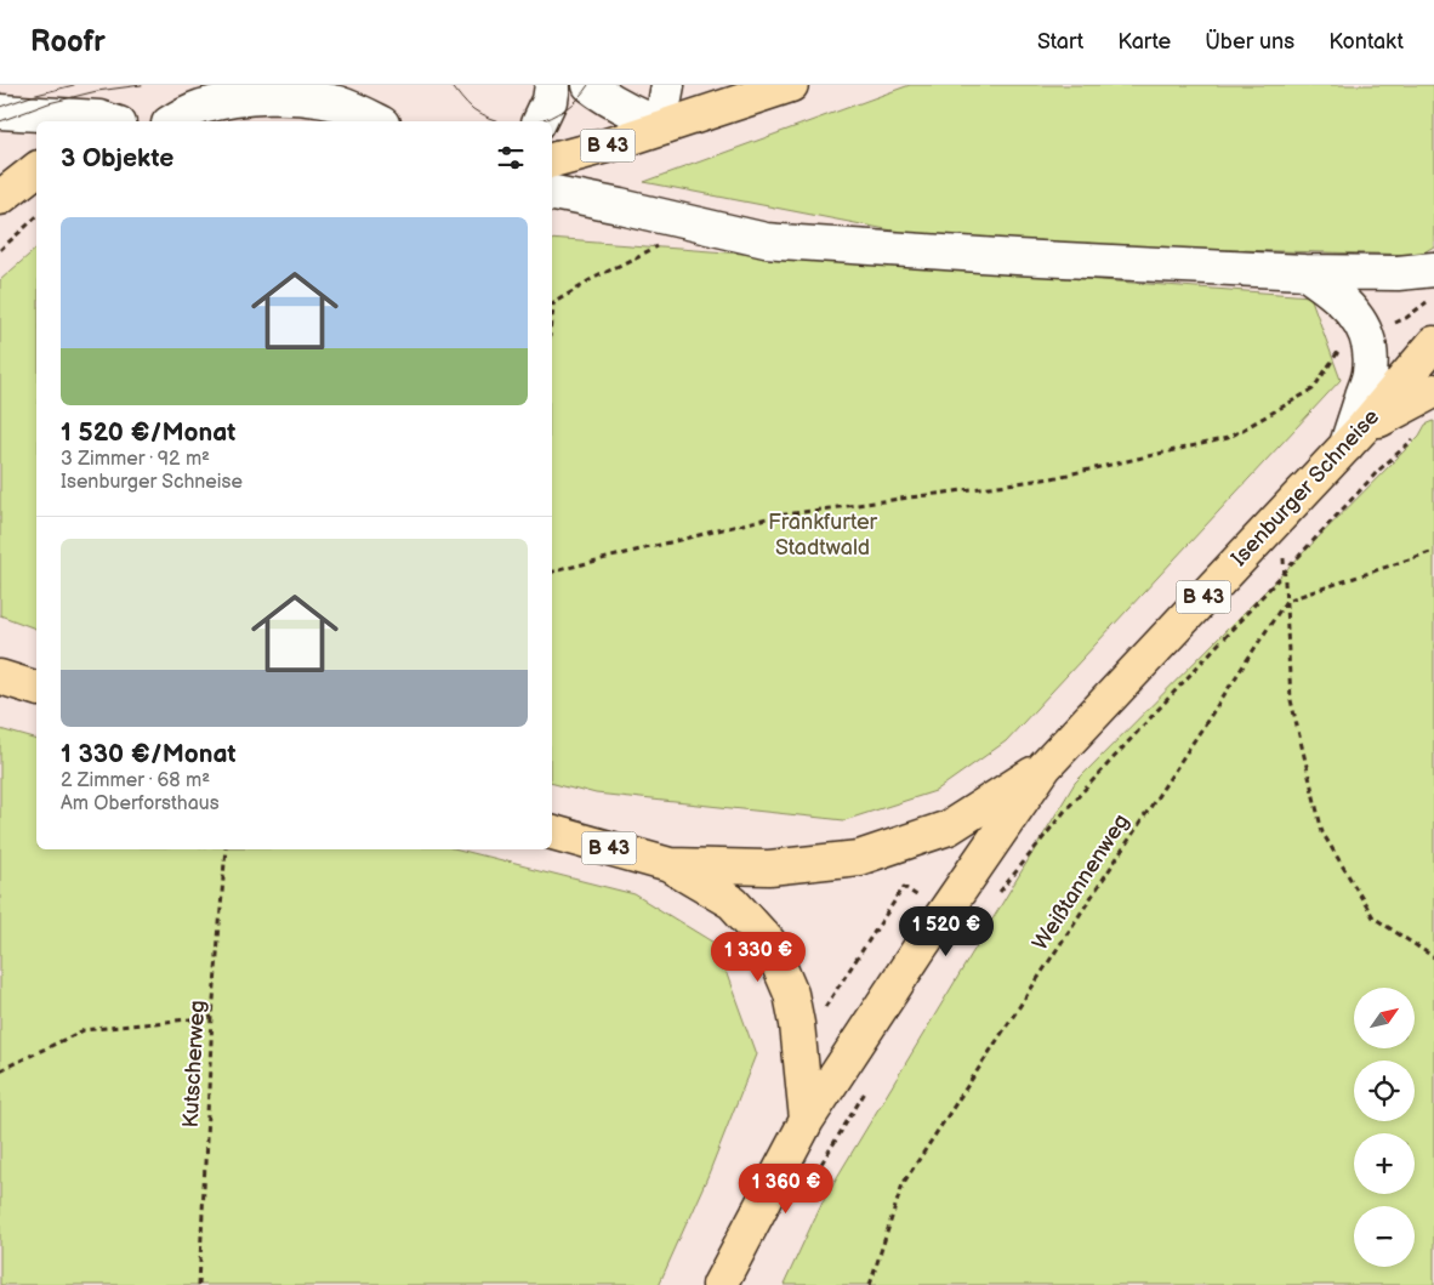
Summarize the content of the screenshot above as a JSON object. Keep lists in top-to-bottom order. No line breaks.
{"streets":{"main road":["B 43","Isenburger Schneise"],"path":["Weißtannenweg","Kutscherweg"]},"crossings":[["B 43","Isenburger Schneise"]],"parks":["Frankfurter Stadtwald"],"north":"top right","page":{"header":"Roofr","nav":["Start","Karte","Über uns","Kontakt"],"heading":"3 Objekte","list":[{"name":"1 520 €/Monat","note":"3 Zimmer · 92 m² · Isenburger Schneise"},{"name":"1 330 €/Monat","note":"2 Zimmer · 68 m² · Am Oberforsthaus"}],"price":["1 520 €","1 330 €","1 360 €"],"map_buttons":["+","−"]}}
